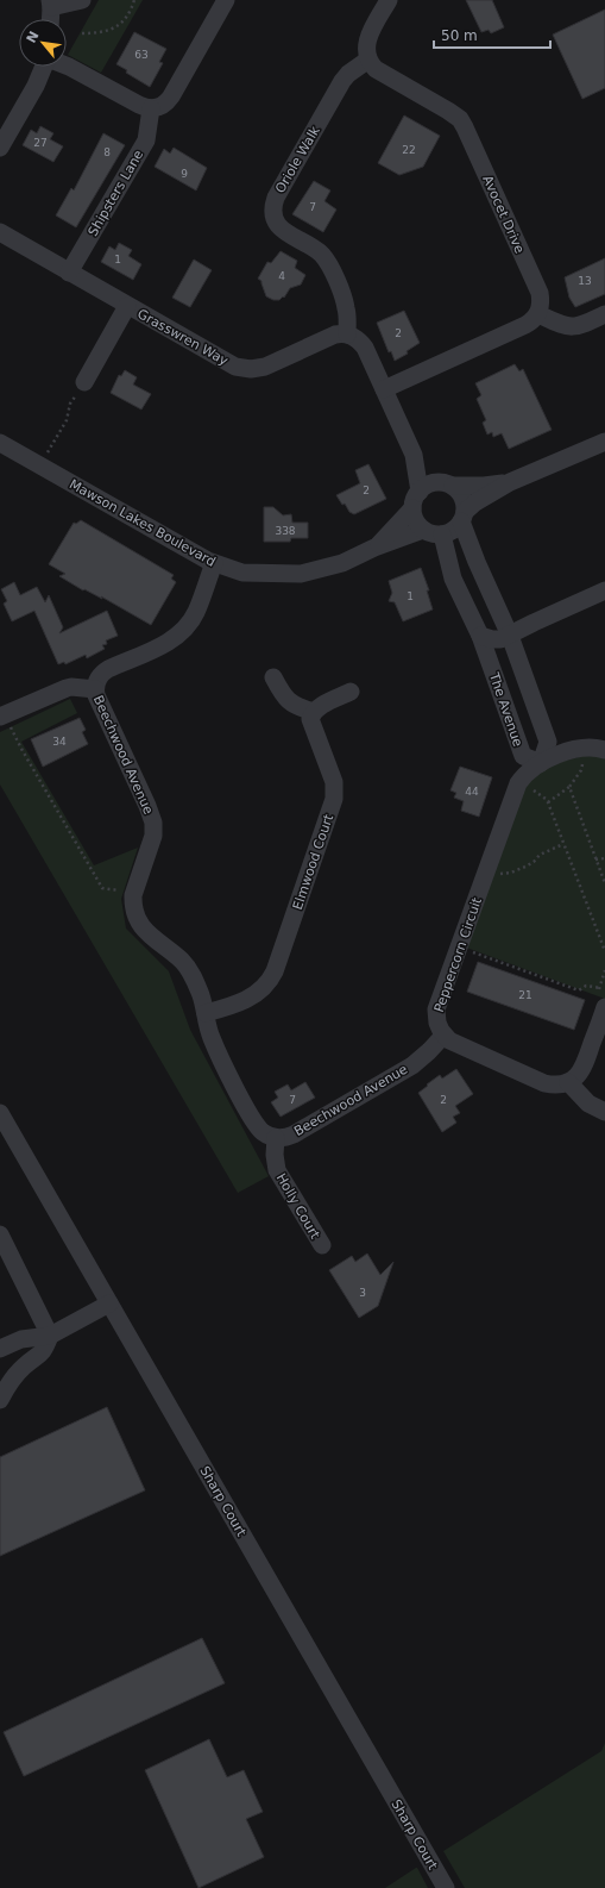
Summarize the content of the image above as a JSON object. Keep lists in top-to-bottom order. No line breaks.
{"streets":{"street":["Oriole Walk","Shipsters Lane","Avocet Drive","Grasswren Way","Mawson Lakes Boulevard","The Avenue","Beechwood Avenue","Elmwood Court","Peppercorn Circuit","Holly Court","Sharp Court"]},"crossings":[["Oriole Walk","Avocet Drive"],["Oriole Walk","Grasswren Way"],["Shipsters Lane","Grasswren Way"],["Mawson Lakes Boulevard","The Avenue"],["Mawson Lakes Boulevard","Beechwood Avenue"],["The Avenue","Peppercorn Circuit"],["Beechwood Avenue","Elmwood Court"],["Beechwood Avenue","Peppercorn Circuit"],["Beechwood Avenue","Holly Court"]],"house_numbers":["63","27","22","8","9","7","1","4","13","2","2","338","1","34","44","21","7","2","3"],"scale_bar":"50 m","north":"top left"}
